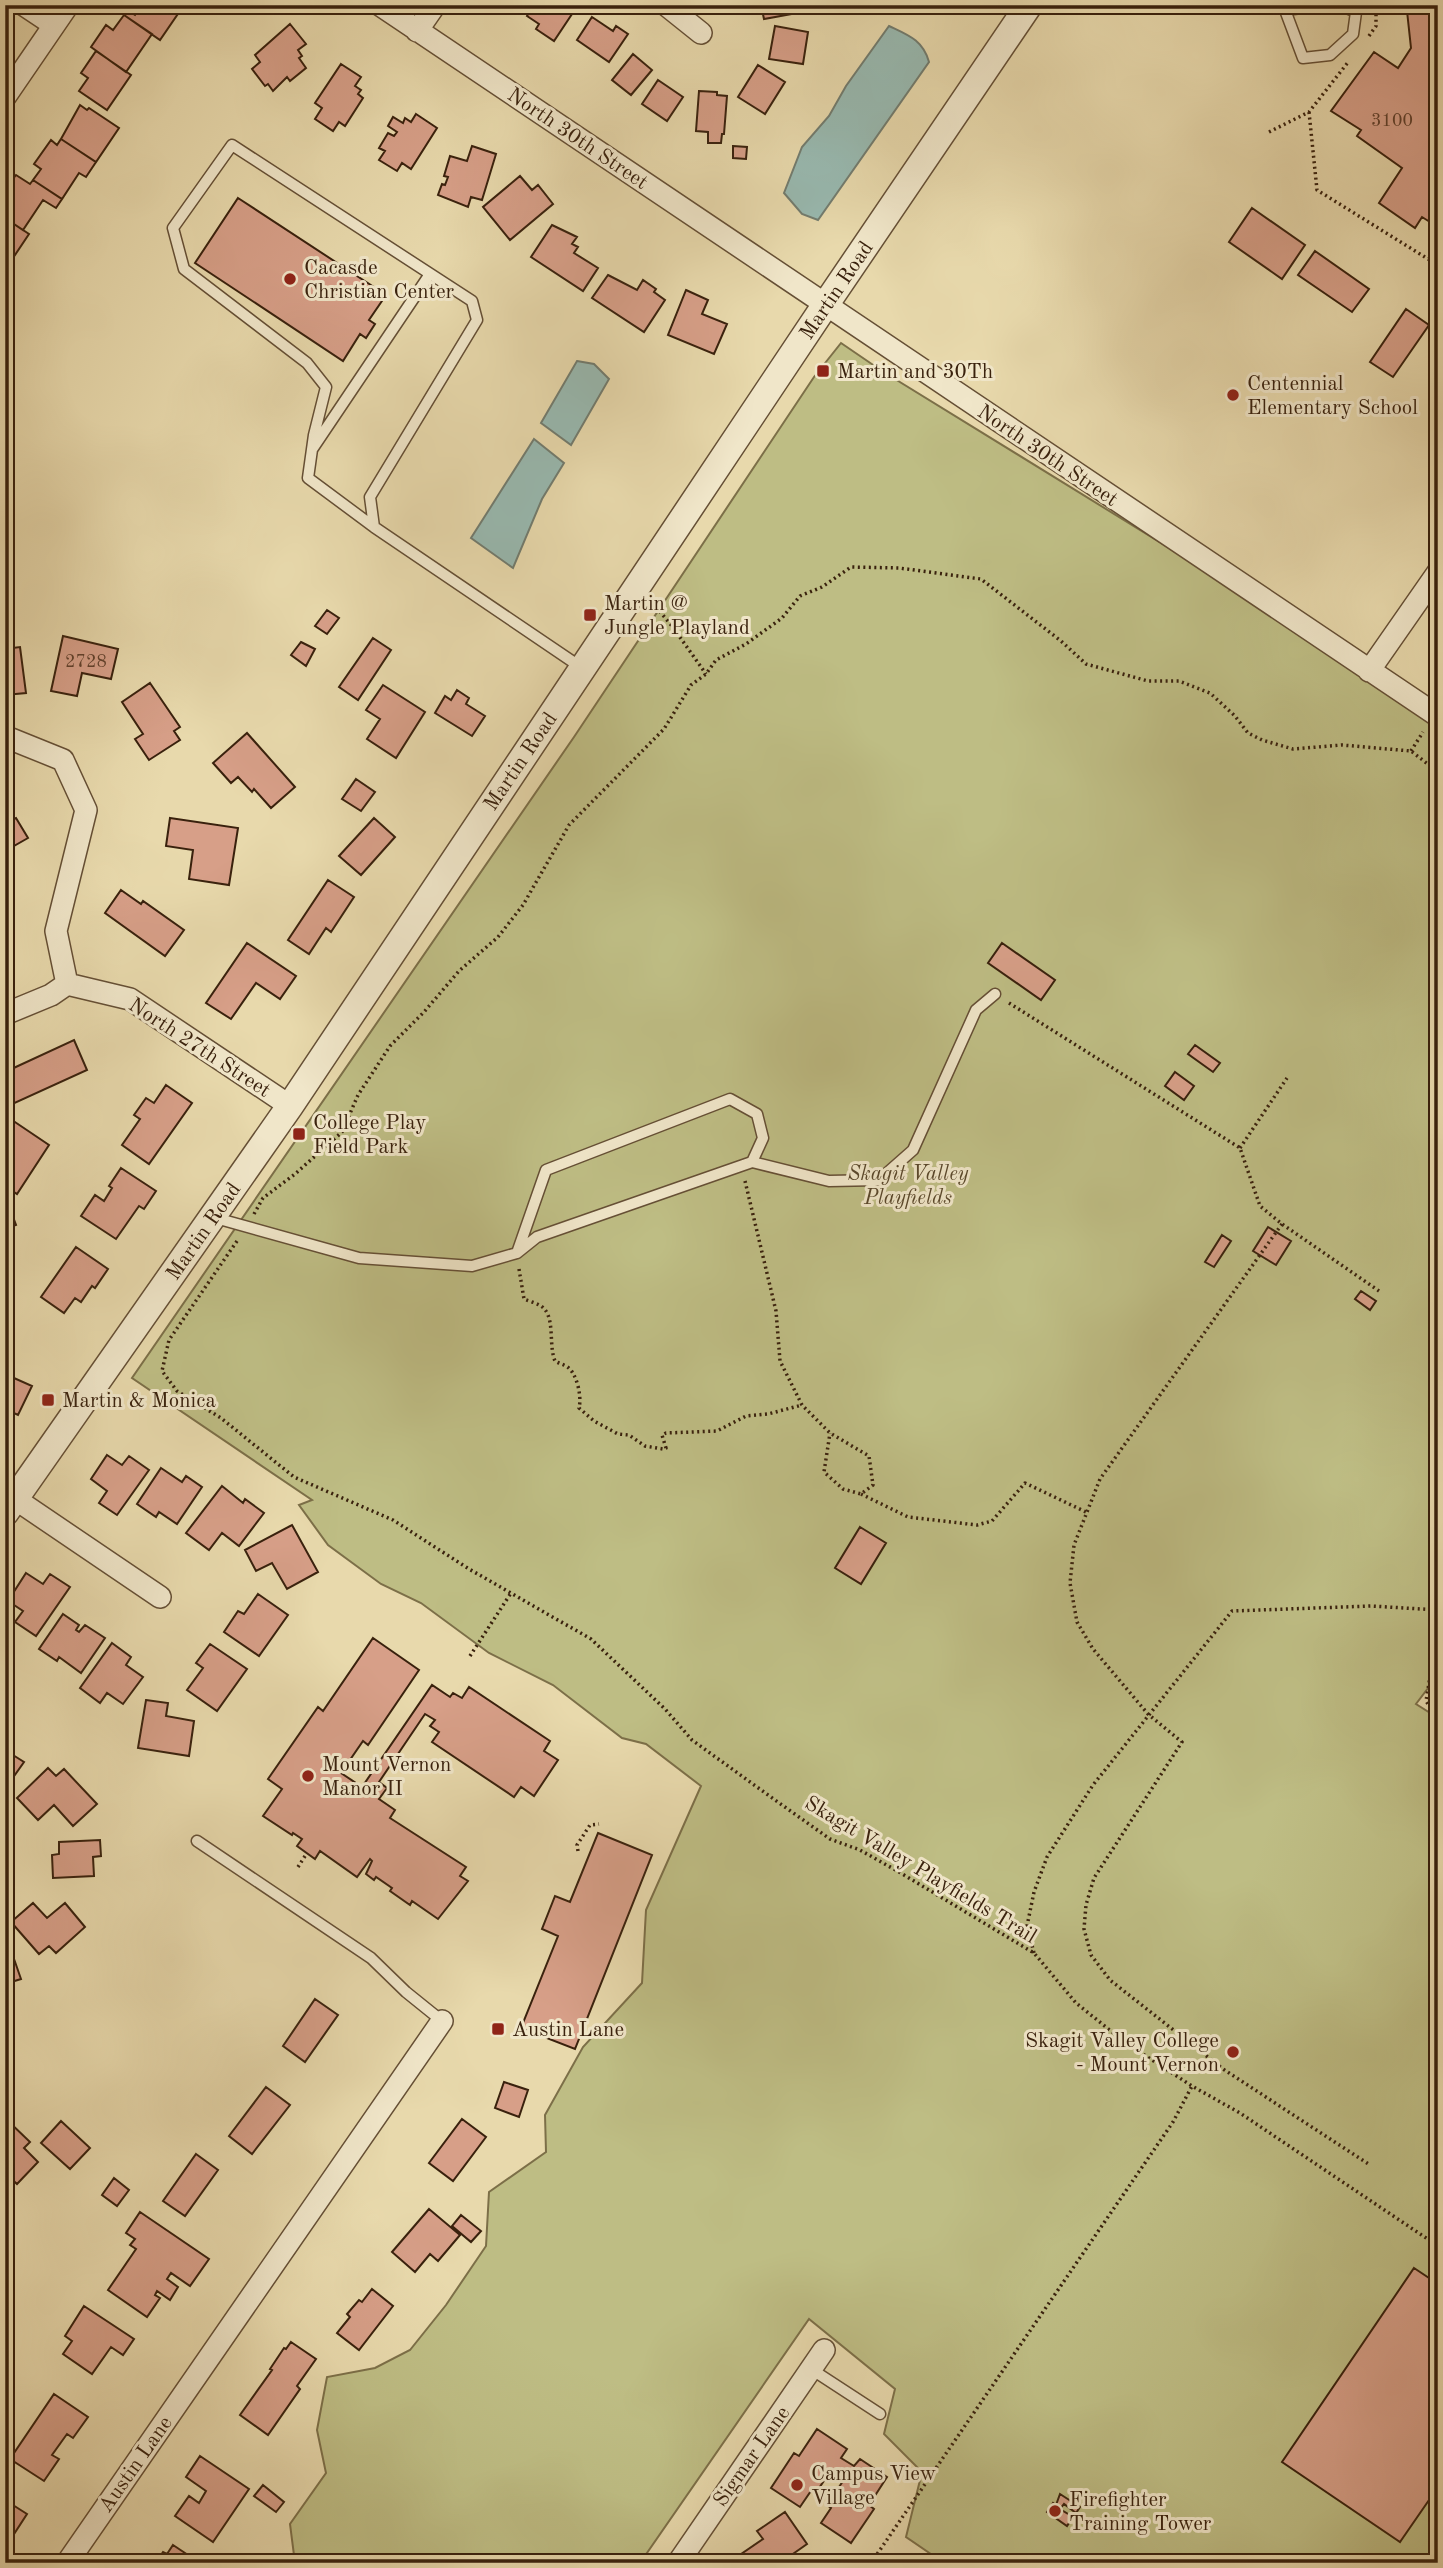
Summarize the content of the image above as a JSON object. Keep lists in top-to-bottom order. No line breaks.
{"streets":{"street":["North 30th Street","Martin Road","North 27th Street","Sigmar Lane","Austin Lane"],"path":["Skagit Valley Playfields Trail"]},"crossings":[["North 30th Street","Martin Road"],["Martin Road","North 27th Street"]],"parks":["Skagit Valley Playfields"],"places":{"other":["Cacasde Christian Center","Centennial Elementary School","Mount Vernon Manor II","Skagit Valley College - Mount Vernon","Campus View Village","Firefighter Training Tower"],"transit":["Martin and 30Th","Martin @ Jungle Playland","College Play Field Park","Martin & Monica","Austin Lane"]},"house_numbers":["3100","2728"]}
